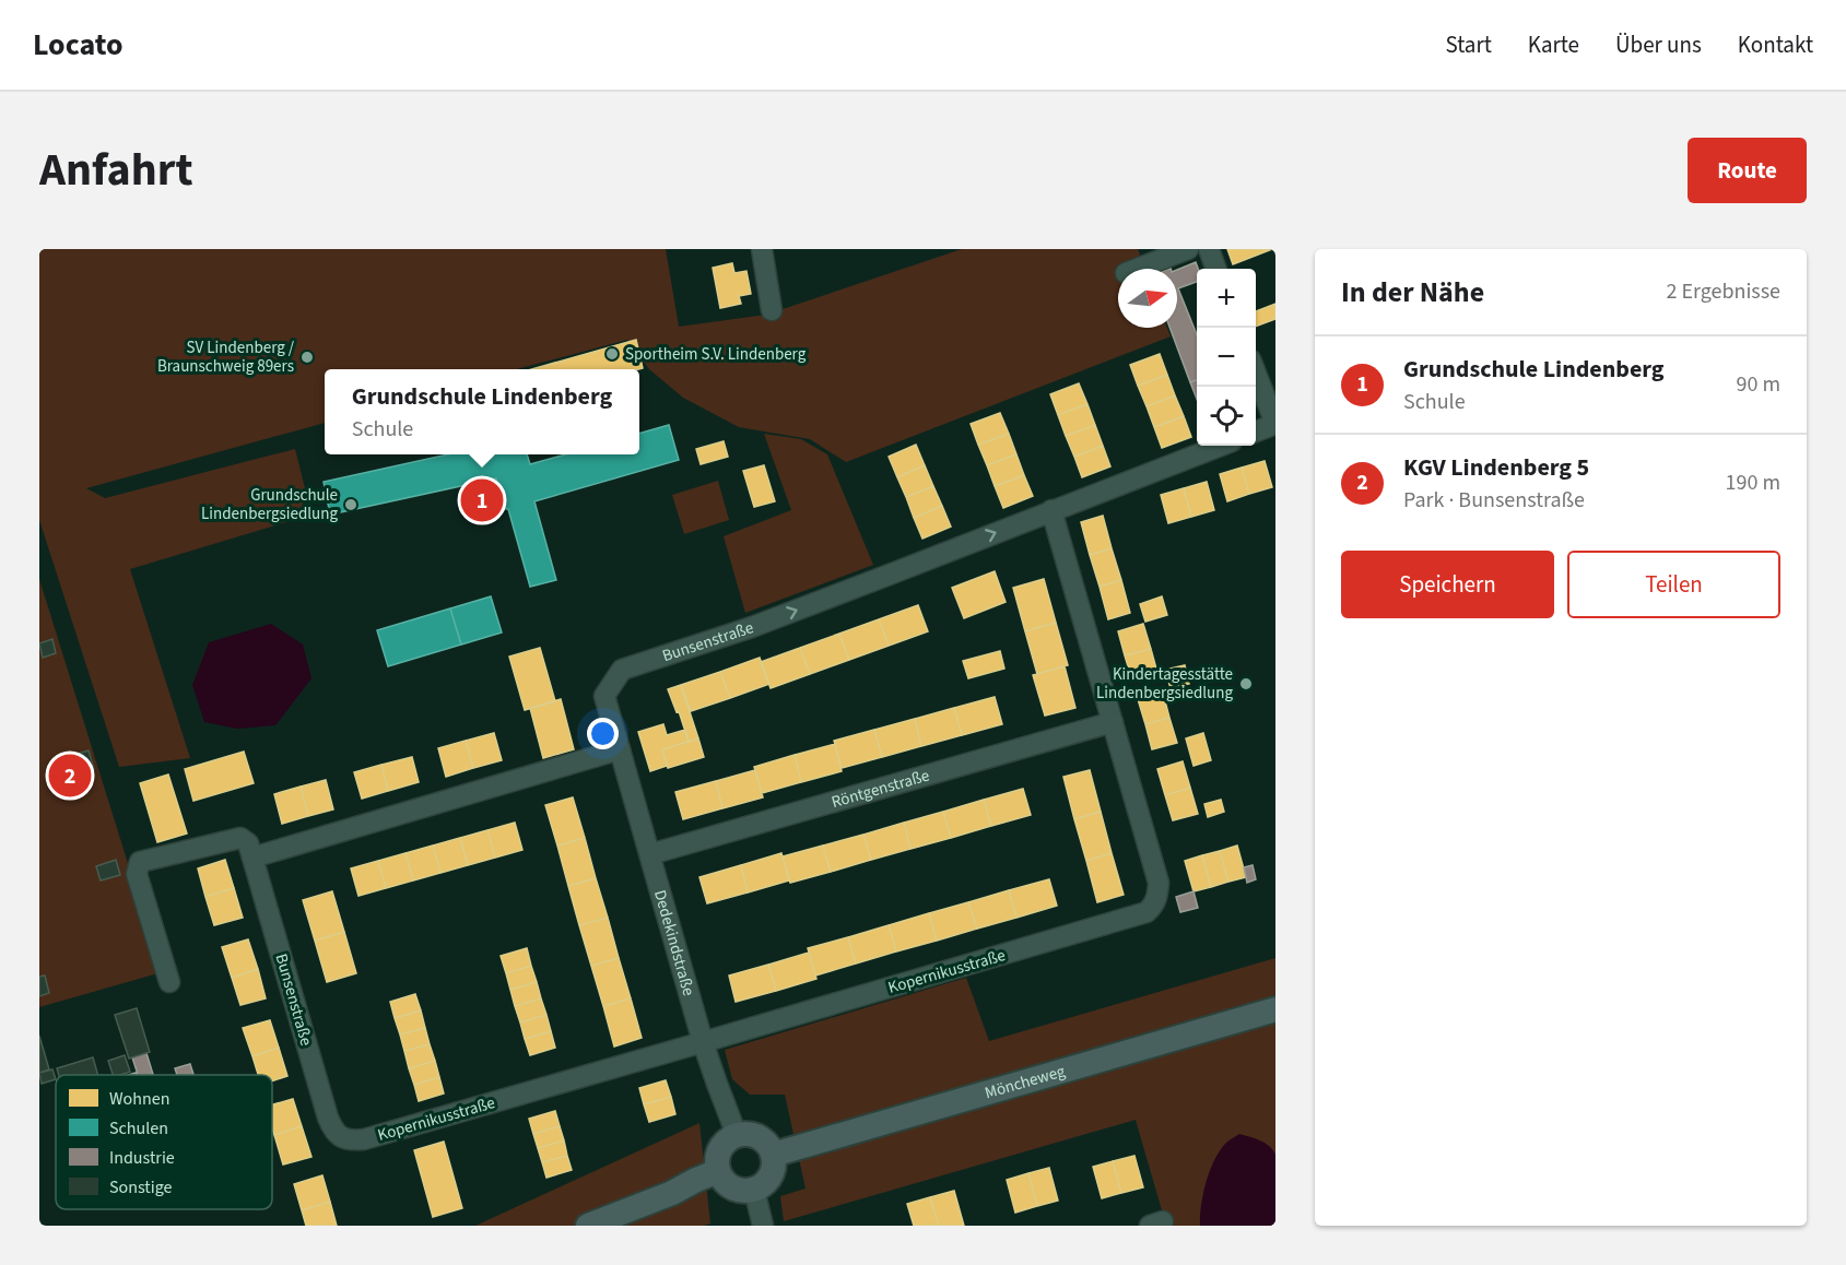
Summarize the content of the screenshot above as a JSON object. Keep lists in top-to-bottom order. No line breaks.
{"streets":{"main road":["Möncheweg"],"street":["Bunsenstraße","Röntgenstraße","Dedekindstraße","Kopernikusstraße"]},"crossings":[["Bunsenstraße","Dedekindstraße"],["Bunsenstraße","Kopernikusstraße"],["Röntgenstraße","Dedekindstraße"],["Röntgenstraße","Kopernikusstraße"],["Dedekindstraße","Kopernikusstraße"],["Dedekindstraße","Möncheweg"]],"one_way":["Bunsenstraße"],"places":["Sportheim S.V. Lindenberg","SV Lindenberg / Braunschweig 89ers","Grundschule Lindenbergsiedlung","Kindertagesstätte Lindenbergsiedlung"],"legend":["Wohnen","Schulen","Industrie","Sonstige"],"north":"right","page":{"header":"Locato","nav":["Start","Karte","Über uns","Kontakt"],"title":"Anfahrt","buttons":["Route",["Speichern","Teilen"]],"heading":["In der Nähe","2 Ergebnisse"],"map_buttons":["+","−"],"list":[{"mark":"1","name":"Grundschule Lindenberg","note":"Schule","value":"90 m"},{"mark":"2","name":"KGV Lindenberg 5","note":"Park · Bunsenstraße","value":"190 m"}],"popup":["Grundschule Lindenberg","Schule"],"pins":["1","2"]}}
